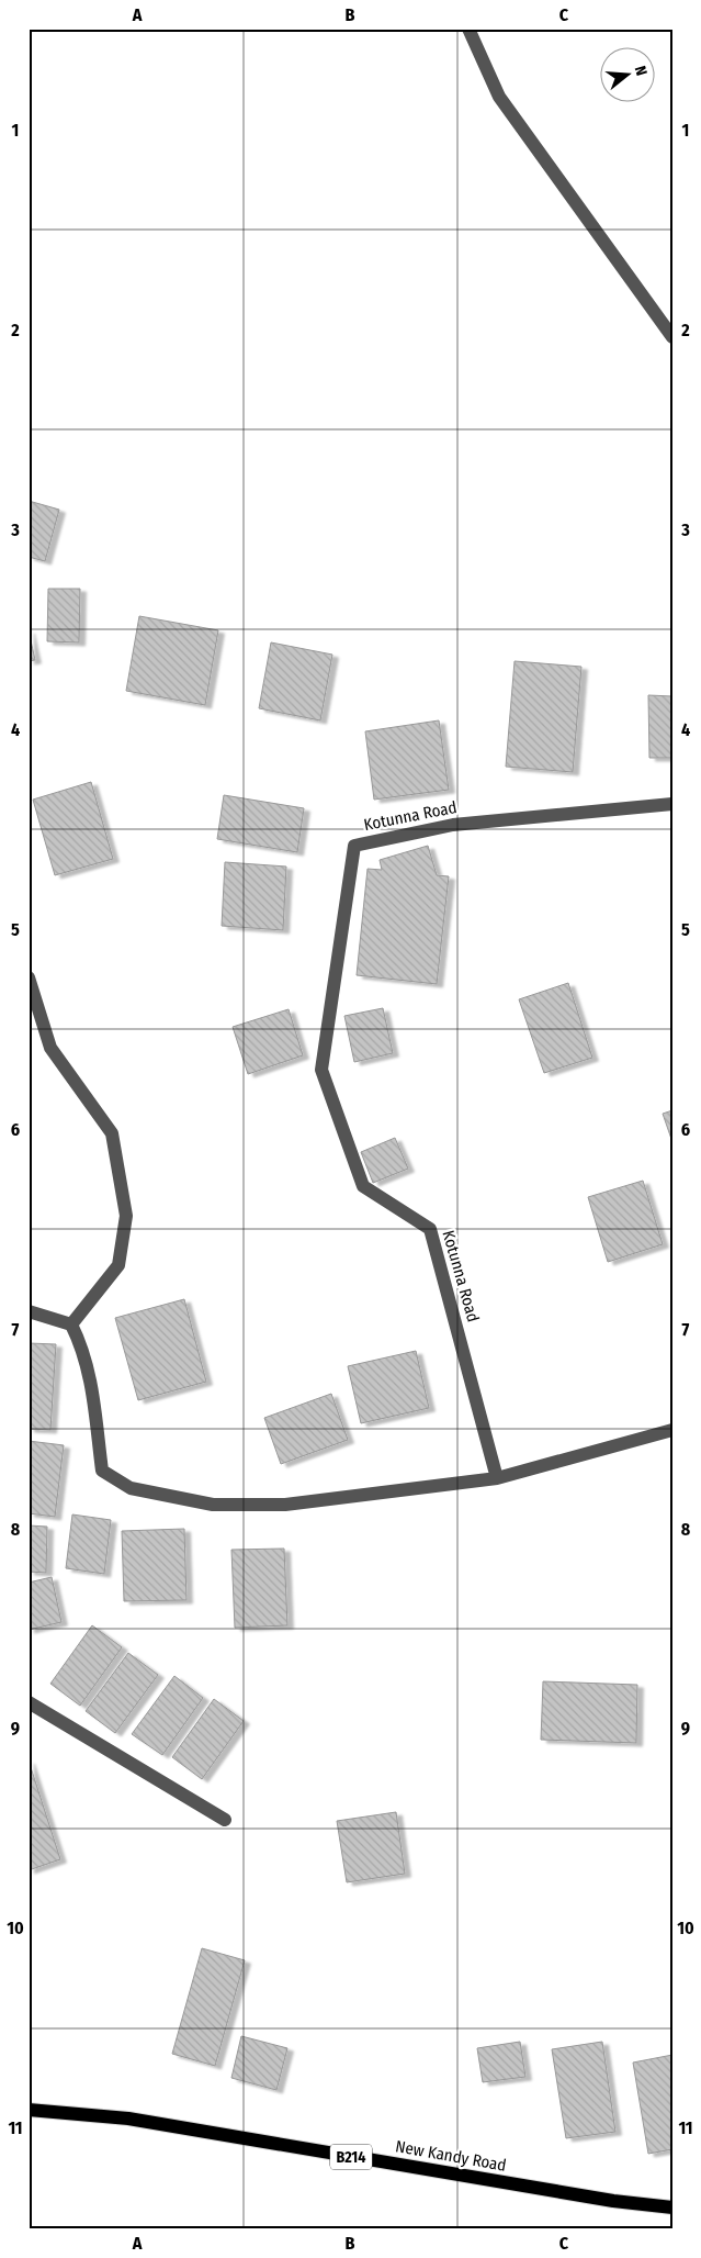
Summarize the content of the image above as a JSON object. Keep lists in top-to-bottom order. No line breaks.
{"streets":{"main road":["New Kandy Road","B214"],"street":["Kotunna Road"]},"north":"right","grid":{"columns":["A","B","C"],"rows":["1","2","3","4","5","6","7","8","9","10","11"]}}
